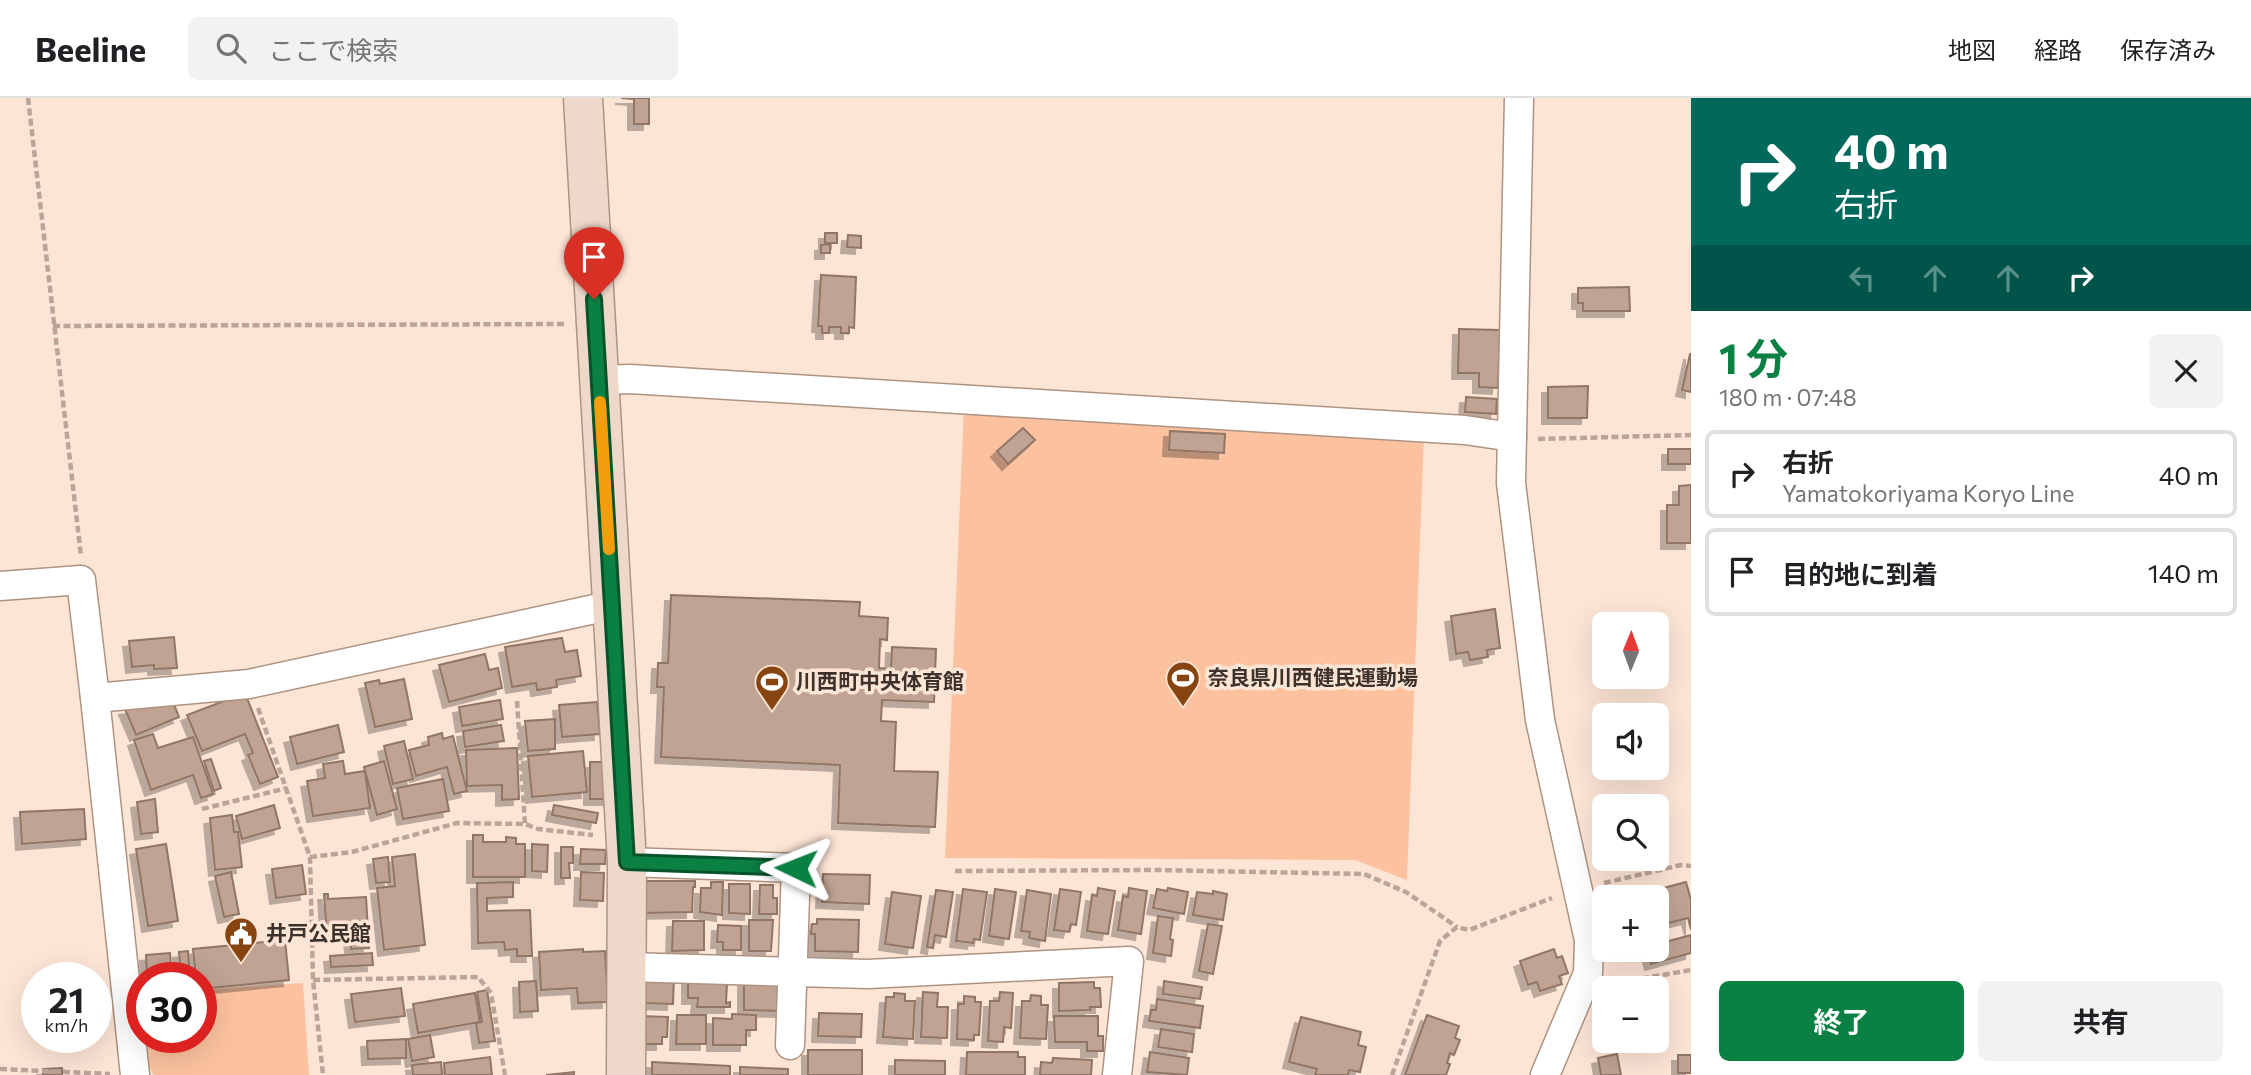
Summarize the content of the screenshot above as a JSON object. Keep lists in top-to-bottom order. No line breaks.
{"places":{"sports":["奈良県川西健民運動場","川西町中央体育館"],"public building":["井戸公民館"]},"north":"top","page":{"header":"Beeline","search":"ここで検索","nav":["地図","経路","保存済み"],"turn":["40 m","右折"],"heading":["1 分","180 m · 07:48"],"list":[{"name":"右折","note":"Yamatokoriyama Koryo Line","value":"40 m"},{"name":"目的地に到着","value":"140 m"}],"map_buttons":["+","−"],"speed":"21 km/h","limit":"30","buttons":["終了","共有"]}}
